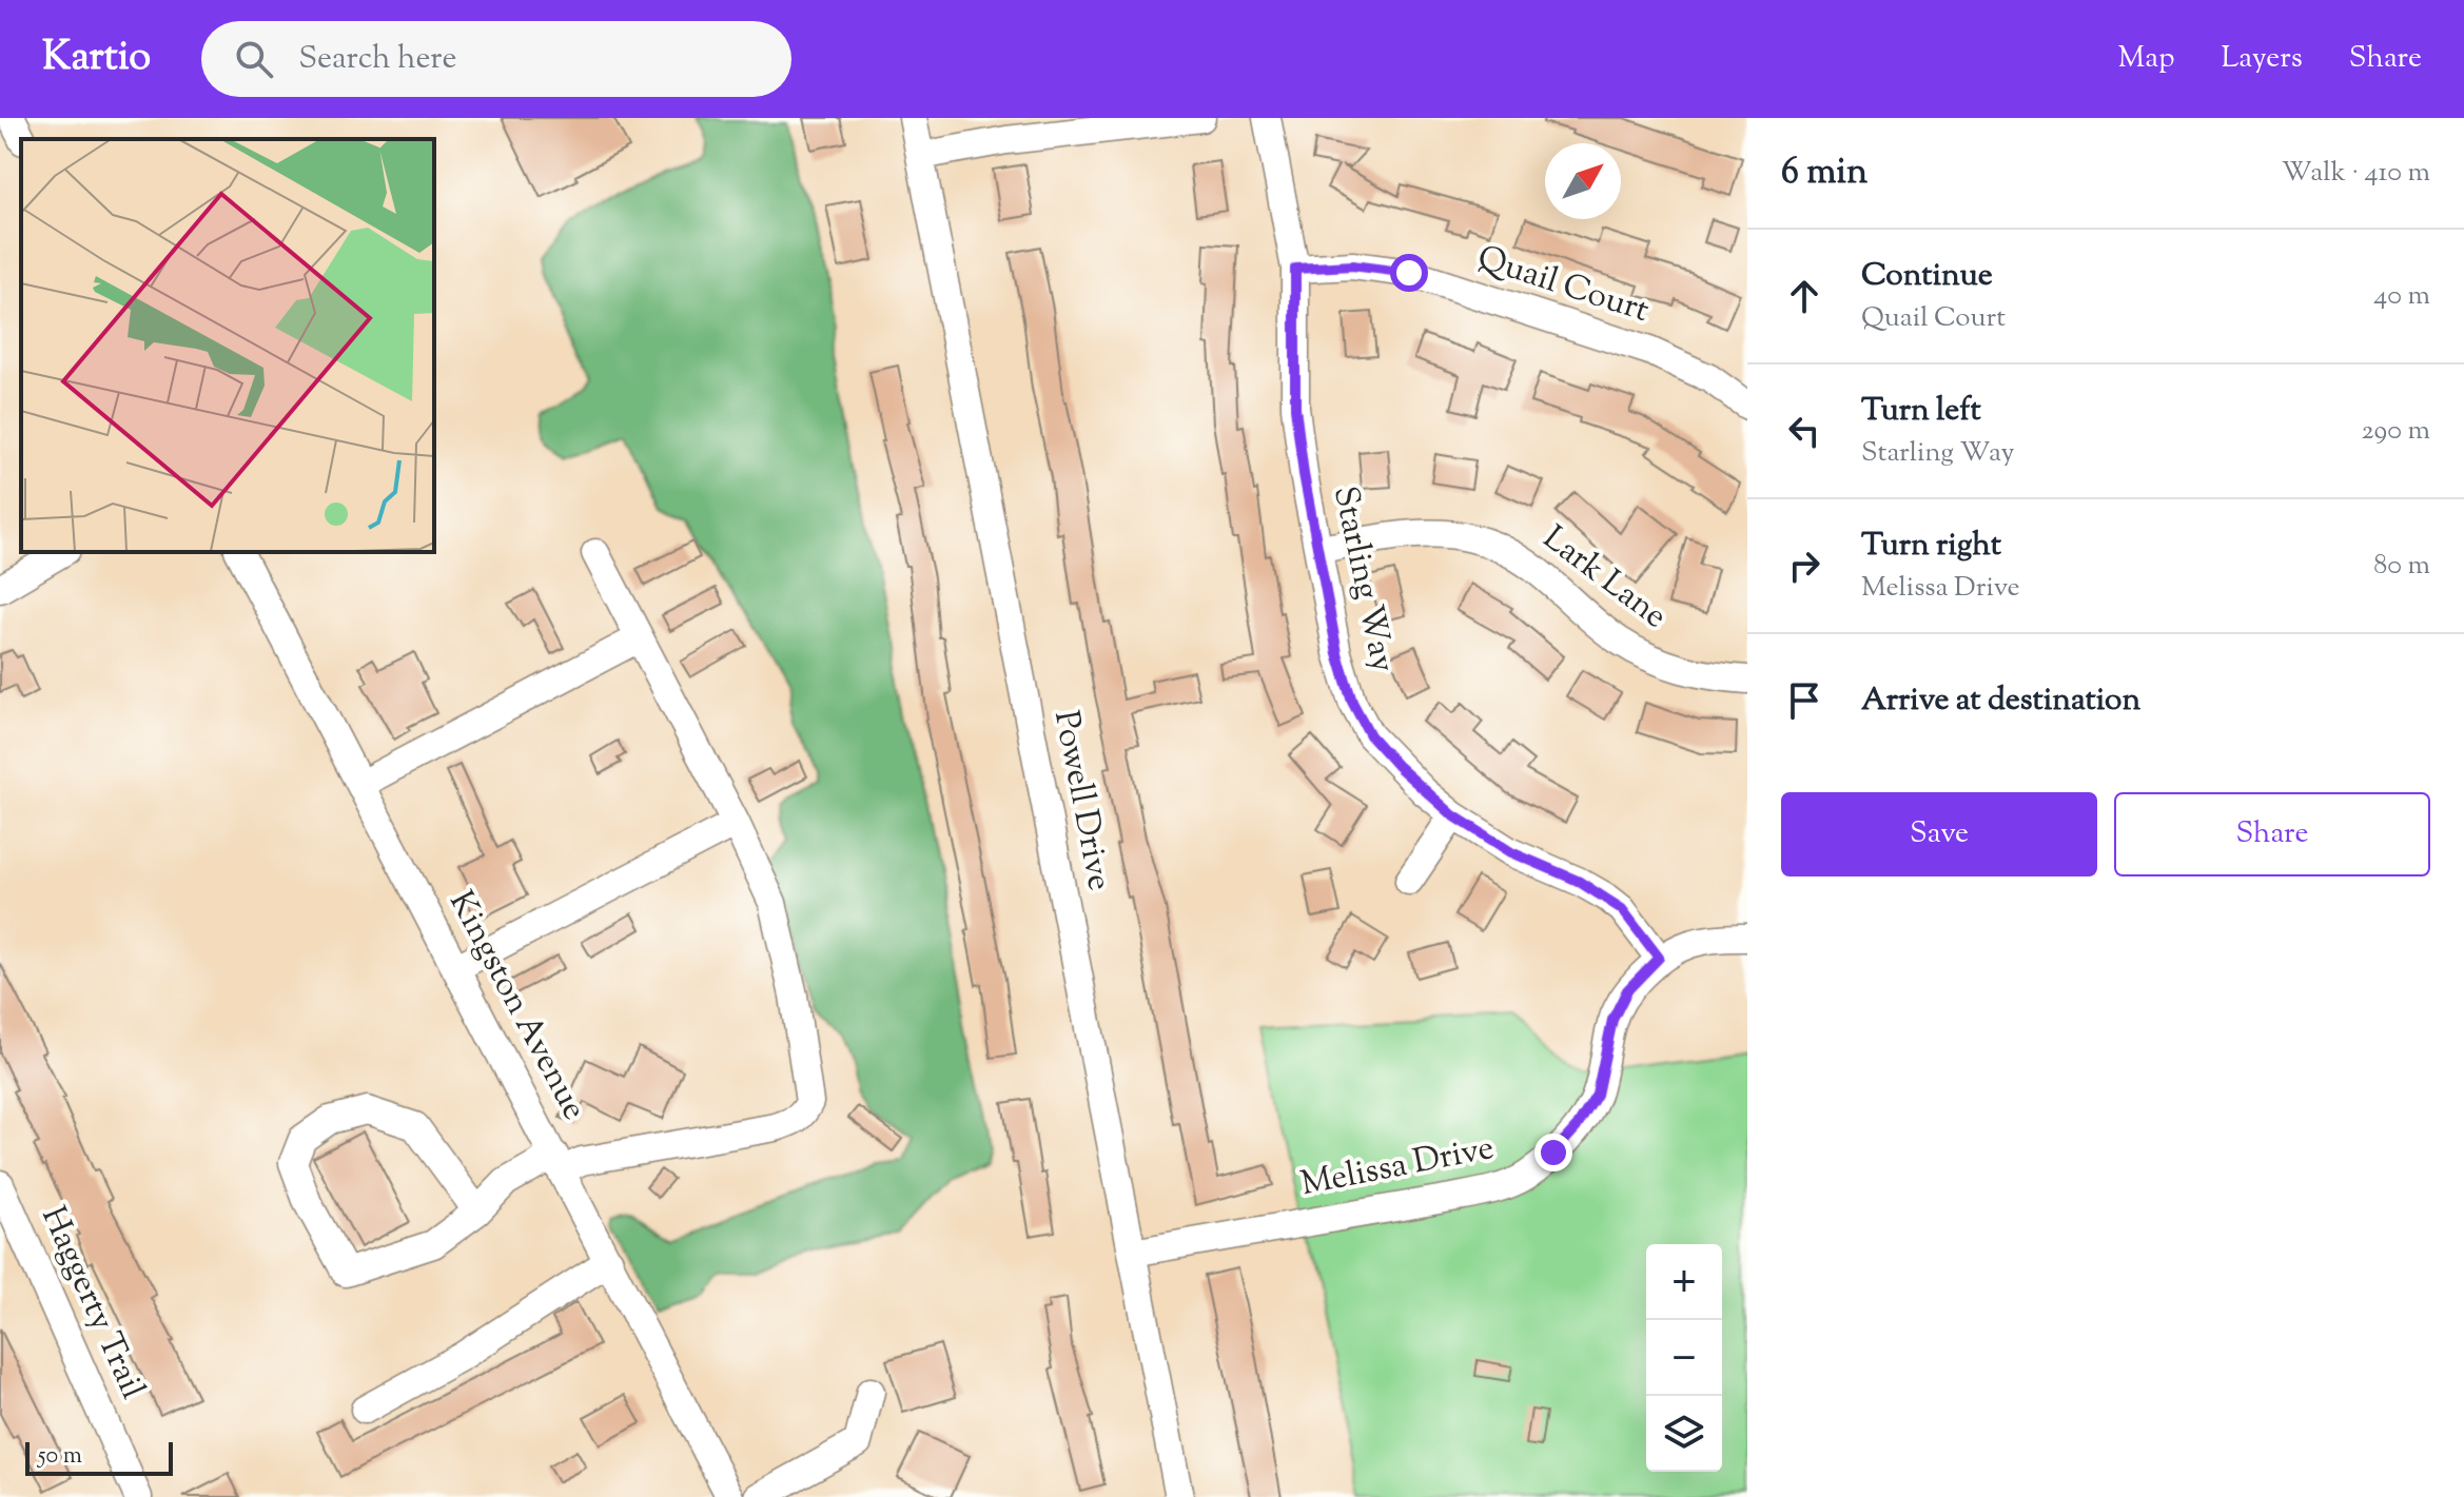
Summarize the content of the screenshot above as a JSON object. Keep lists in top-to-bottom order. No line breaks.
{"streets":{"street":["Quail Court","Lark Lane","Starling Way","Powell Drive","Kingston Avenue","Melissa Drive","Haggerty Trail"]},"crossings":[["Quail Court","Starling Way"],["Lark Lane","Starling Way"],["Starling Way","Melissa Drive"],["Powell Drive","Melissa Drive"]],"scale_bar":"50 m","north":"top right","page":{"header":"Kartio","search":"Search here","nav":["Map","Layers","Share"],"heading":["6 min","Walk · 410 m"],"list":[["Continue","Quail Court","40 m"],["Turn left","Starling Way","290 m"],["Turn right","Melissa Drive","80 m"],"Arrive at destination"],"buttons":["Save","Share"],"map_buttons":["+","−"],"scale":"50 m"}}
